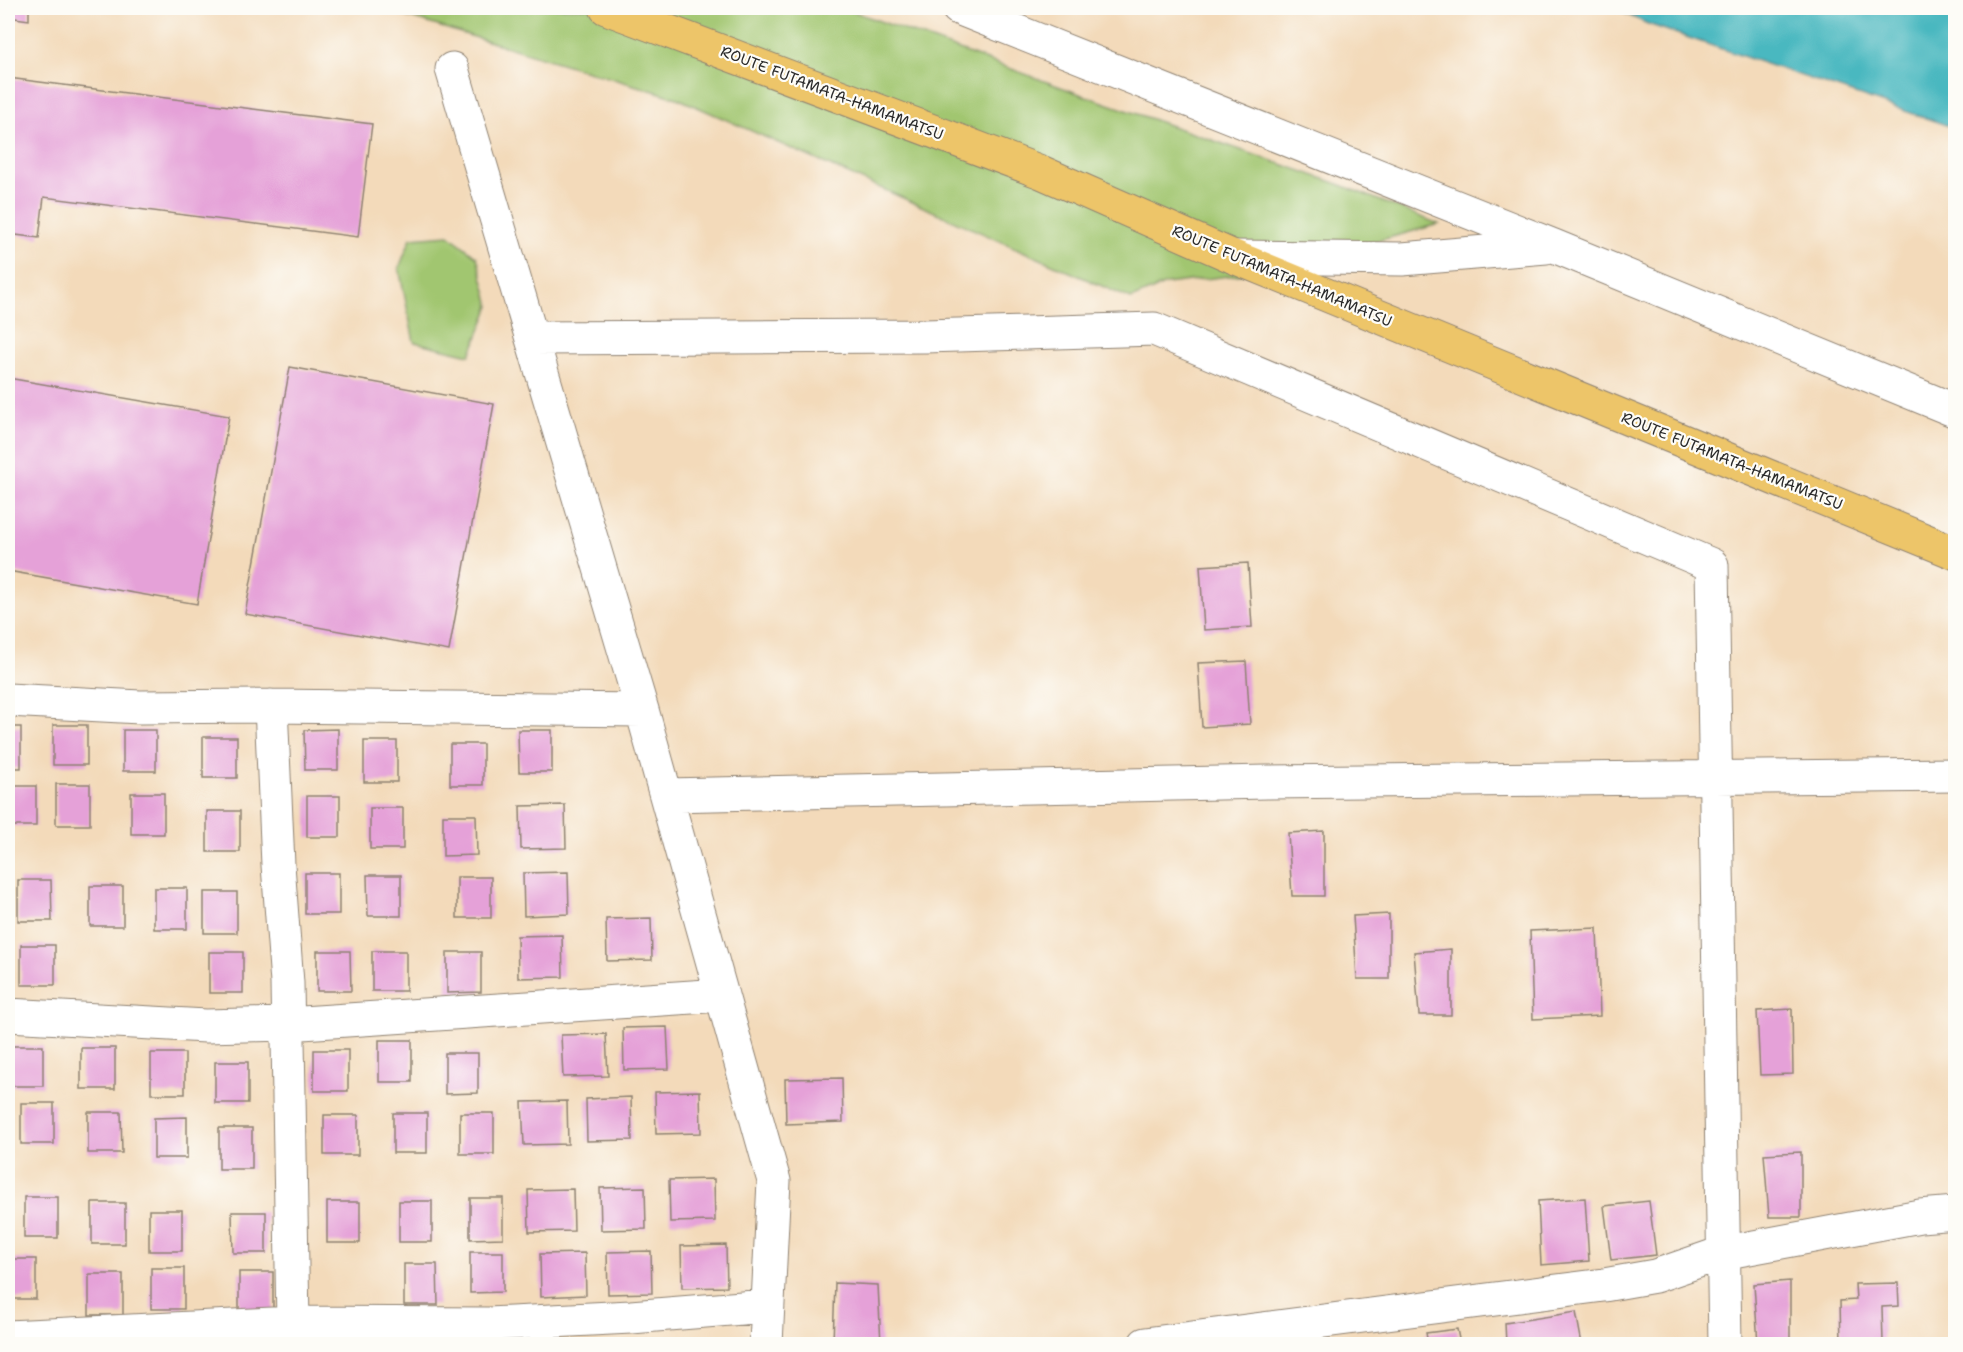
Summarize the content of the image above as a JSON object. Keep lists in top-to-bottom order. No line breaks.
{"streets":{"main road":["ROUTE FUTAMATA-HAMAMATSU"]}}
